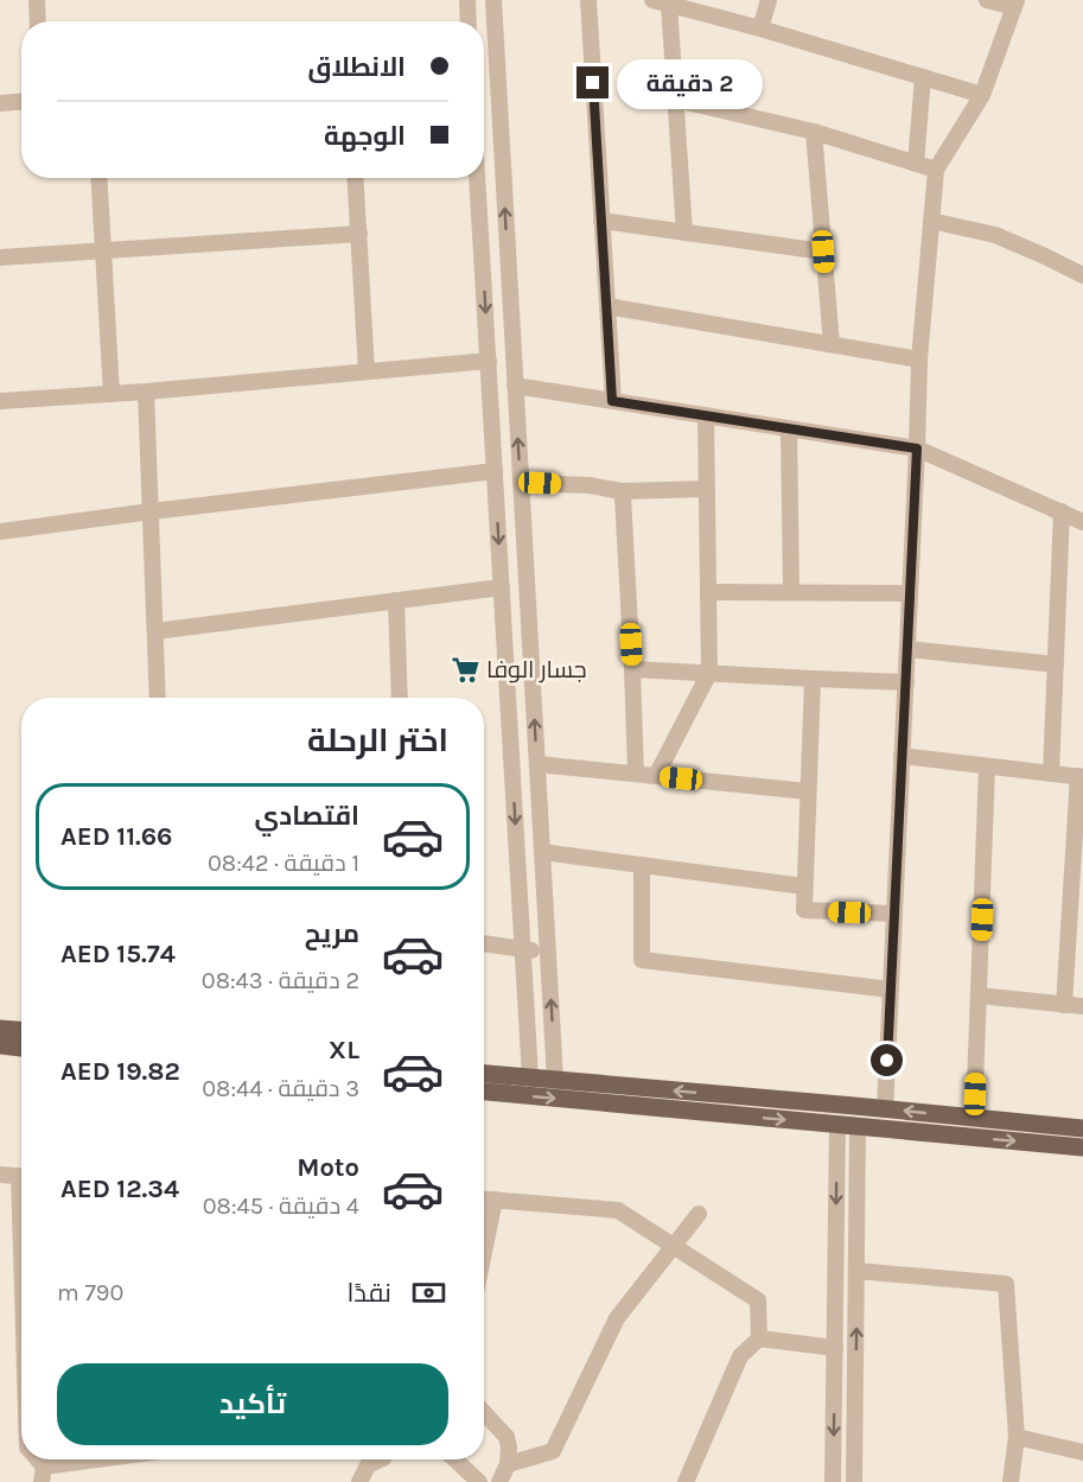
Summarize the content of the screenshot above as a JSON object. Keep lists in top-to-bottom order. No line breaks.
{"places":{"supermarket":["جسار الوفا"]},"page":{"banner":["الانطلاق","الوجهة"],"bubble":"2 دقيقة","heading":"اختر الرحلة","list":[{"name":"اقتصادي","note":"1 دقيقة · 08:42","value":"AED 11.66"},{"name":"مريح","note":"2 دقيقة · 08:43","value":"AED 15.74"},{"name":"XL","note":"3 دقيقة · 08:44","value":"AED 19.82"},{"name":"Moto","note":"4 دقيقة · 08:45","value":"AED 12.34"}],"pay":["نقدًا","790 m"],"buttons":"تأكيد"}}
